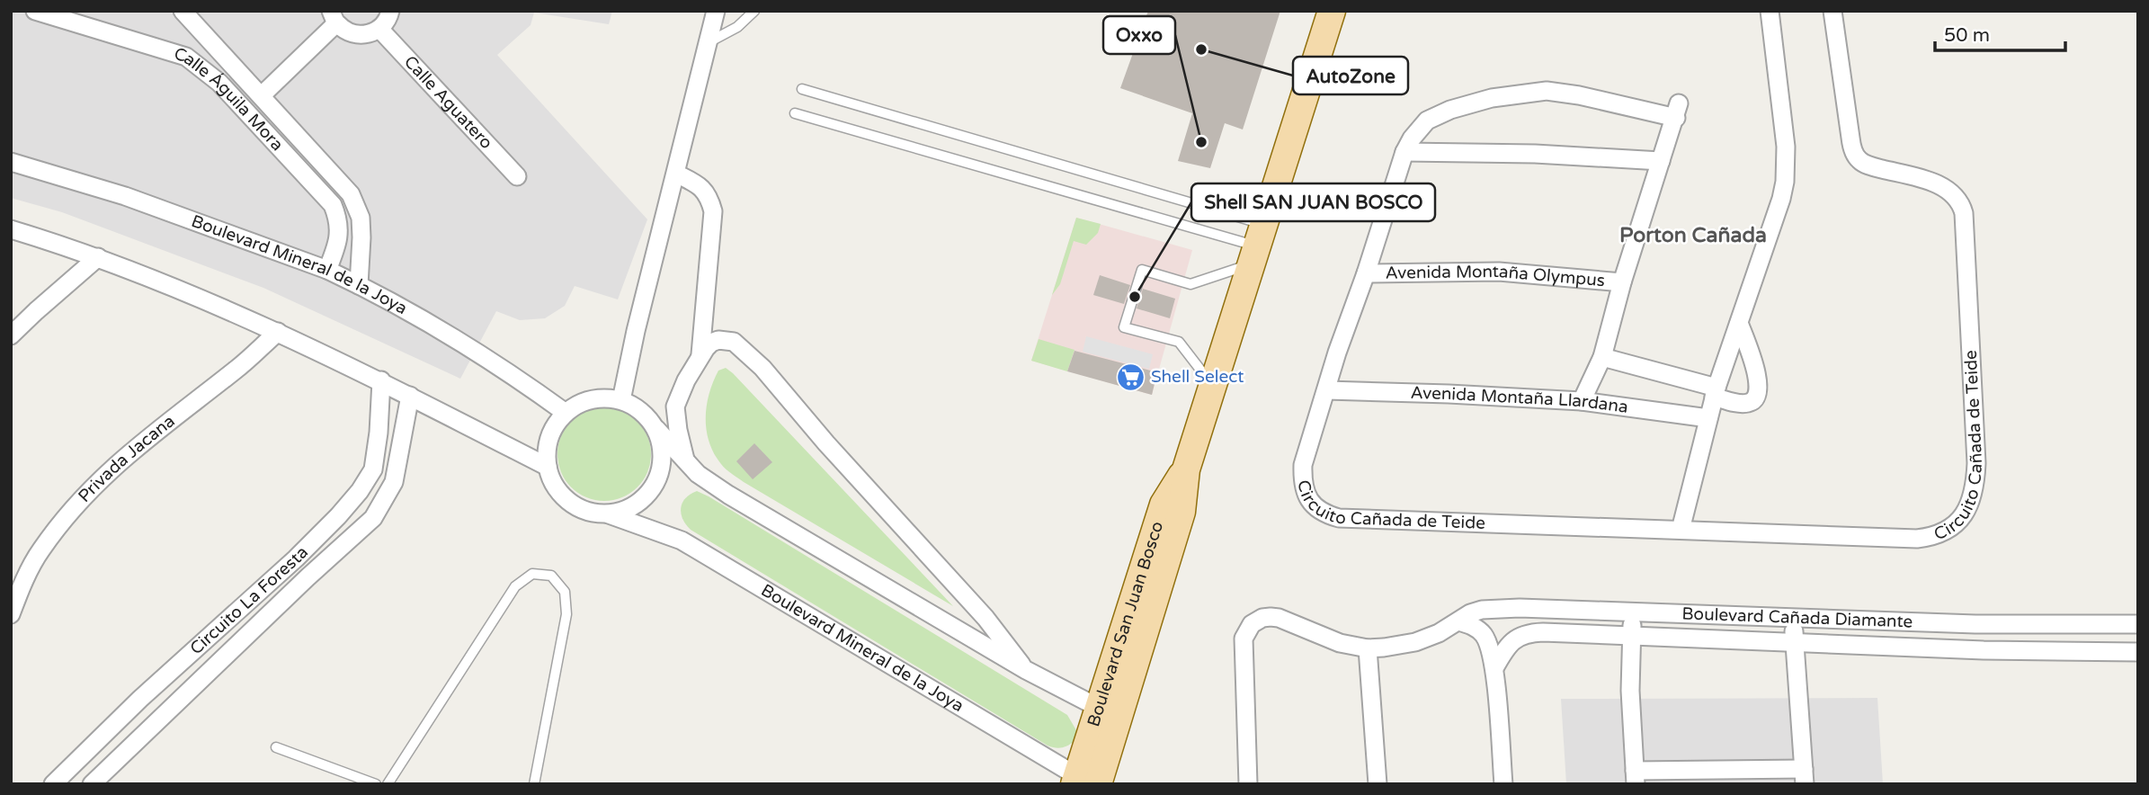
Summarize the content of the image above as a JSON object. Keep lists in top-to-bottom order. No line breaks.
{"streets":{"main road":["Boulevard San Juan Bosco"],"street":["Calle Águila Mora","Calle Aguatero","Boulevard Mineral de la Joya","Avenida Montaña Olympus","Avenida Montaña Llardana","Circuito Cañada de Teide","Privada Jacana","Circuito La Foresta","Boulevard Cañada Diamante"]},"crossings":[["Calle Águila Mora","Boulevard Mineral de la Joya"],["Boulevard Mineral de la Joya","Boulevard San Juan Bosco"],["Avenida Montaña Olympus","Circuito Cañada de Teide"],["Avenida Montaña Llardana","Circuito Cañada de Teide"]],"districts":["Porton Cañada"],"places":{"other":["AutoZone","Oxxo","Shell SAN JUAN BOSCO"],"supermarket":["Shell Select"]},"scale_bar":"50 m"}
